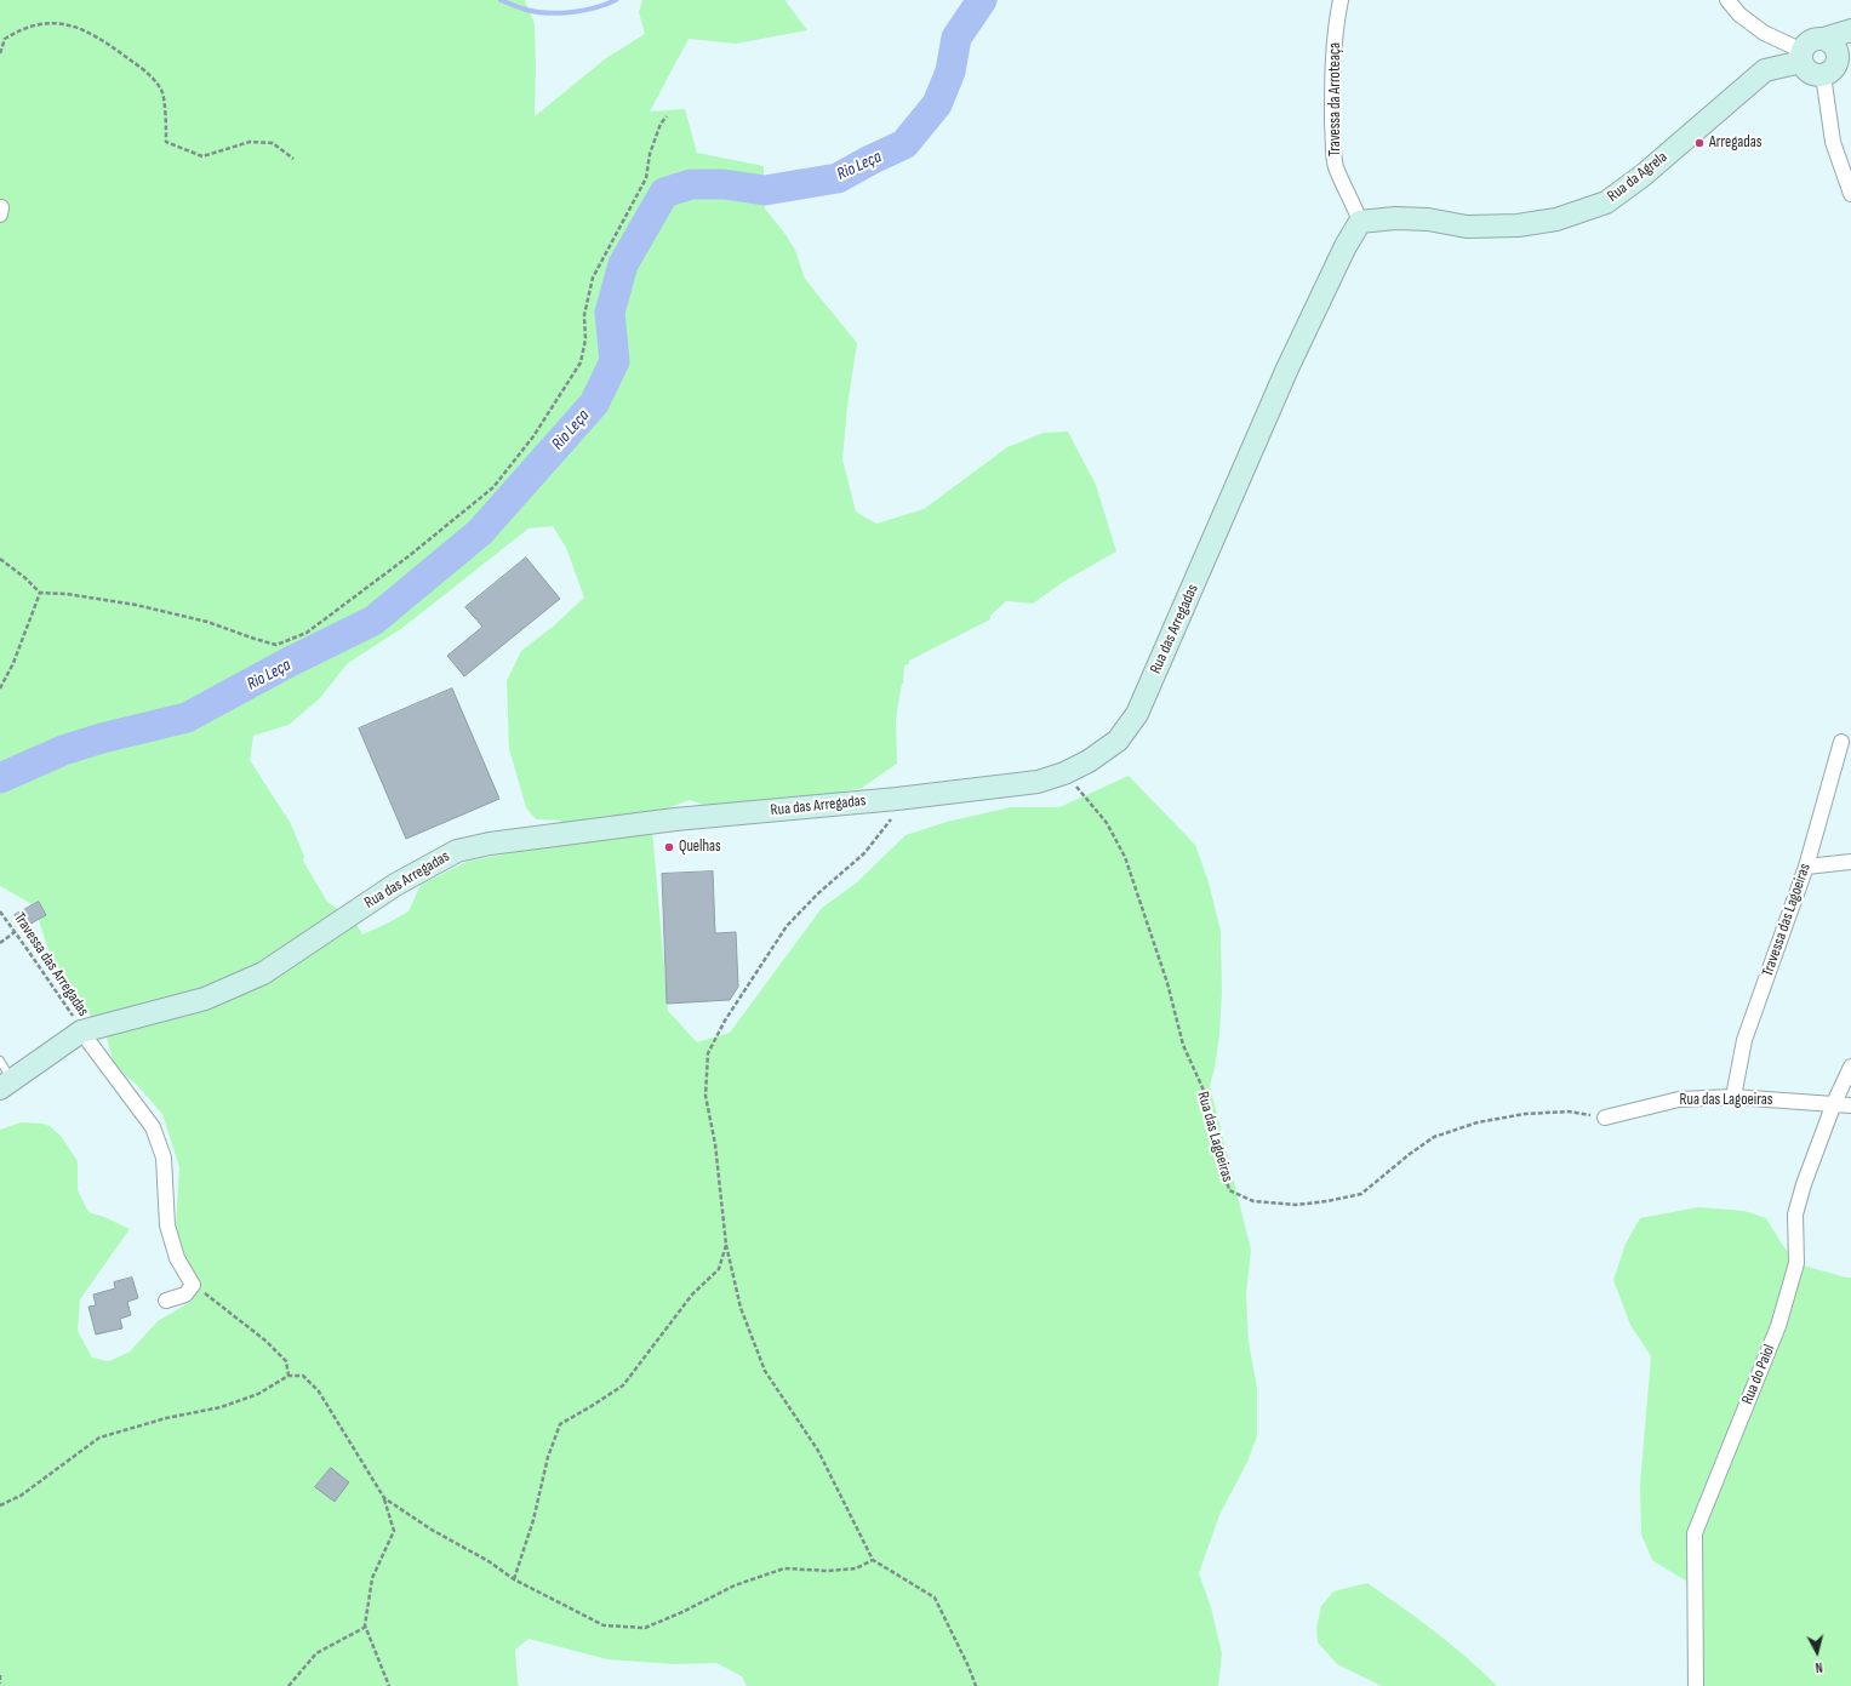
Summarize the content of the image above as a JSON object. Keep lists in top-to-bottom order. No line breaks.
{"streets":{"street":["Travessa da Arroteaça","Rua da Agrela","Rua das Arregadas","Travessa das Lagoeiras","Rua das Lagoeiras","Rua do Paiol"],"path":["Travessa das Arregadas"]},"crossings":[["Travessa da Arroteaça","Rua da Agrela"],["Travessa da Arroteaça","Rua das Arregadas"],["Rua da Agrela","Rua das Arregadas"],["Rua das Arregadas","Travessa das Arregadas"],["Rua das Arregadas","Rua das Lagoeiras"],["Travessa das Lagoeiras","Rua das Lagoeiras"],["Rua das Lagoeiras","Rua do Paiol"]],"water":["Rio Leça"],"places":["Arregadas","Quelhas"],"north":"bottom"}
